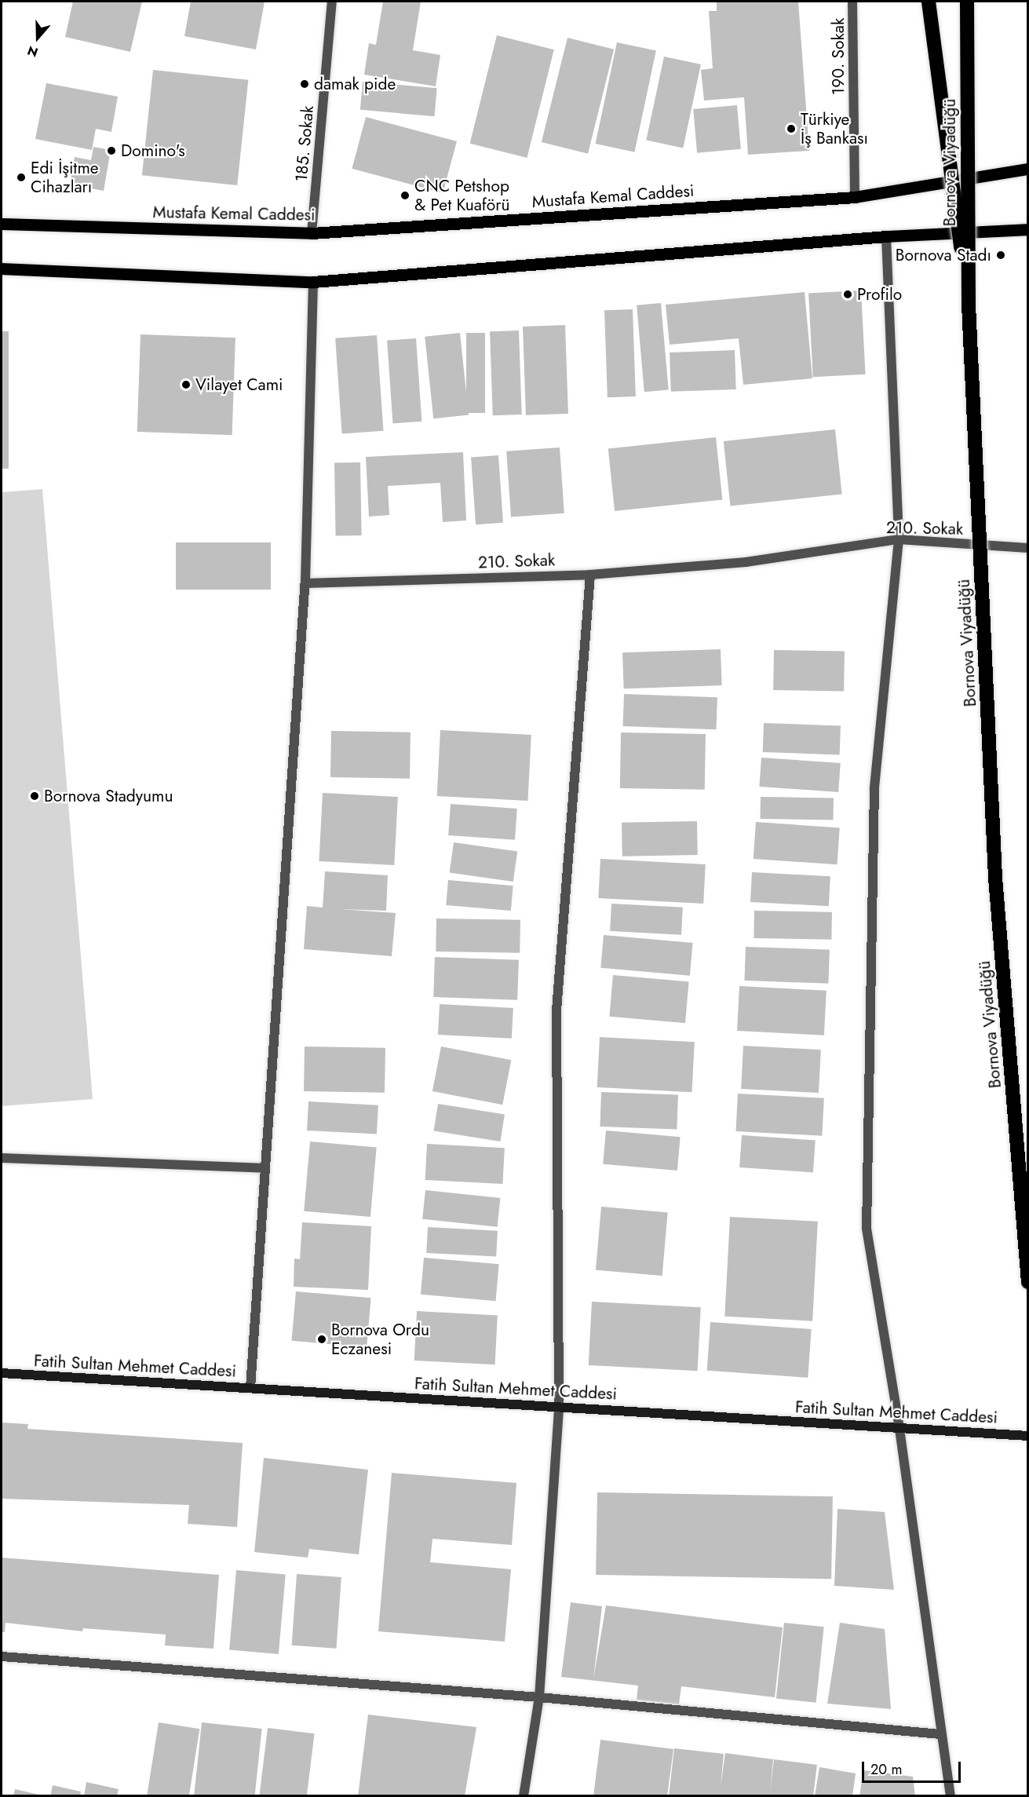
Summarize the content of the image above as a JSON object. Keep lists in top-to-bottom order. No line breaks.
{"streets":{"highway":["Bornova Viyadüğü"],"main road":["Mustafa Kemal Caddesi","Fatih Sultan Mehmet Caddesi"],"street":["190. Sokak","185. Sokak","210. Sokak"]},"crossings":[["190. Sokak","Mustafa Kemal Caddesi"],["185. Sokak","Mustafa Kemal Caddesi"]],"places":["damak pide","Türkiye İş Bankası","Domino's","Edi İşitme Cihazları","CNC Petshop & Pet Kuaförü","Bornova Stadı","Profilo","Vilayet Cami","Bornova Stadyumu","Bornova Ordu Eczanesi"],"scale_bar":"20 m","north":"bottom"}
